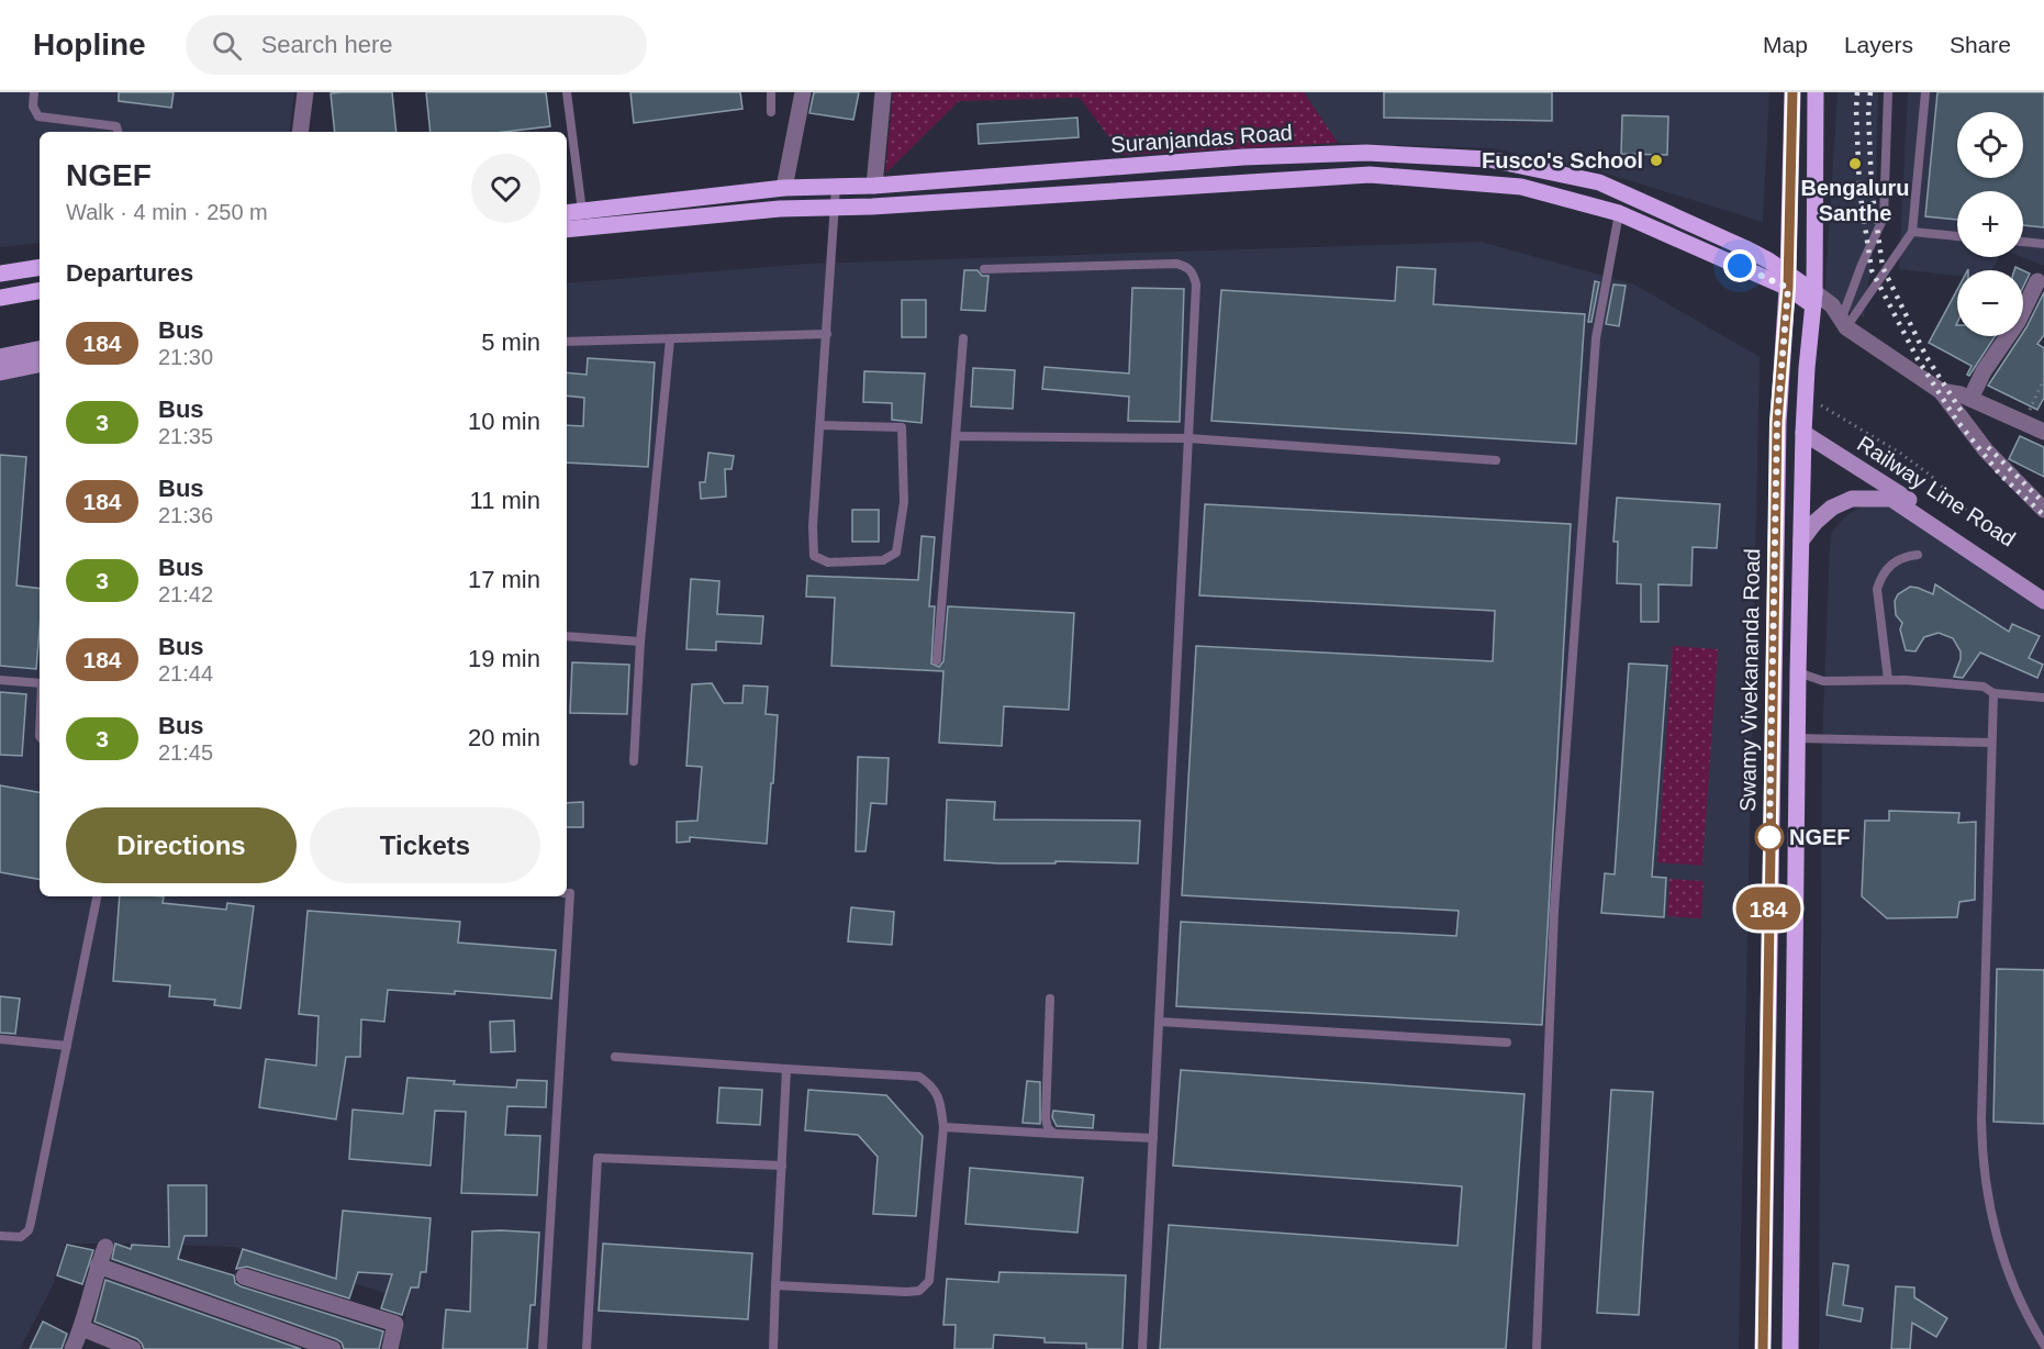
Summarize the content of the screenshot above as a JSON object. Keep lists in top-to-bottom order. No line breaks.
{"streets":{"main road":["Suranjandas Road","Railway Line Road","Swamy Vivekananda Road"]},"crossings":[["Suranjandas Road","Swamy Vivekananda Road"]],"places":["Fusco's School","Bengaluru Santhe","NGEF"],"lines":["bus line 184"],"page":{"header":"Hopline","search":"Search here","nav":["Map","Layers","Share"],"on_map":"184","map_buttons":["+","−"],"heading":[["NGEF","Walk · 4 min · 250 m"],"Departures"],"list":[{"mark":"184","name":"Bus","note":"21:30","value":"5 min"},{"mark":"3","name":"Bus","note":"21:35","value":"10 min"},{"mark":"184","name":"Bus","note":"21:36","value":"11 min"},{"mark":"3","name":"Bus","note":"21:42","value":"17 min"},{"mark":"184","name":"Bus","note":"21:44","value":"19 min"},{"mark":"3","name":"Bus","note":"21:45","value":"20 min"}],"buttons":["Directions","Tickets"]}}
